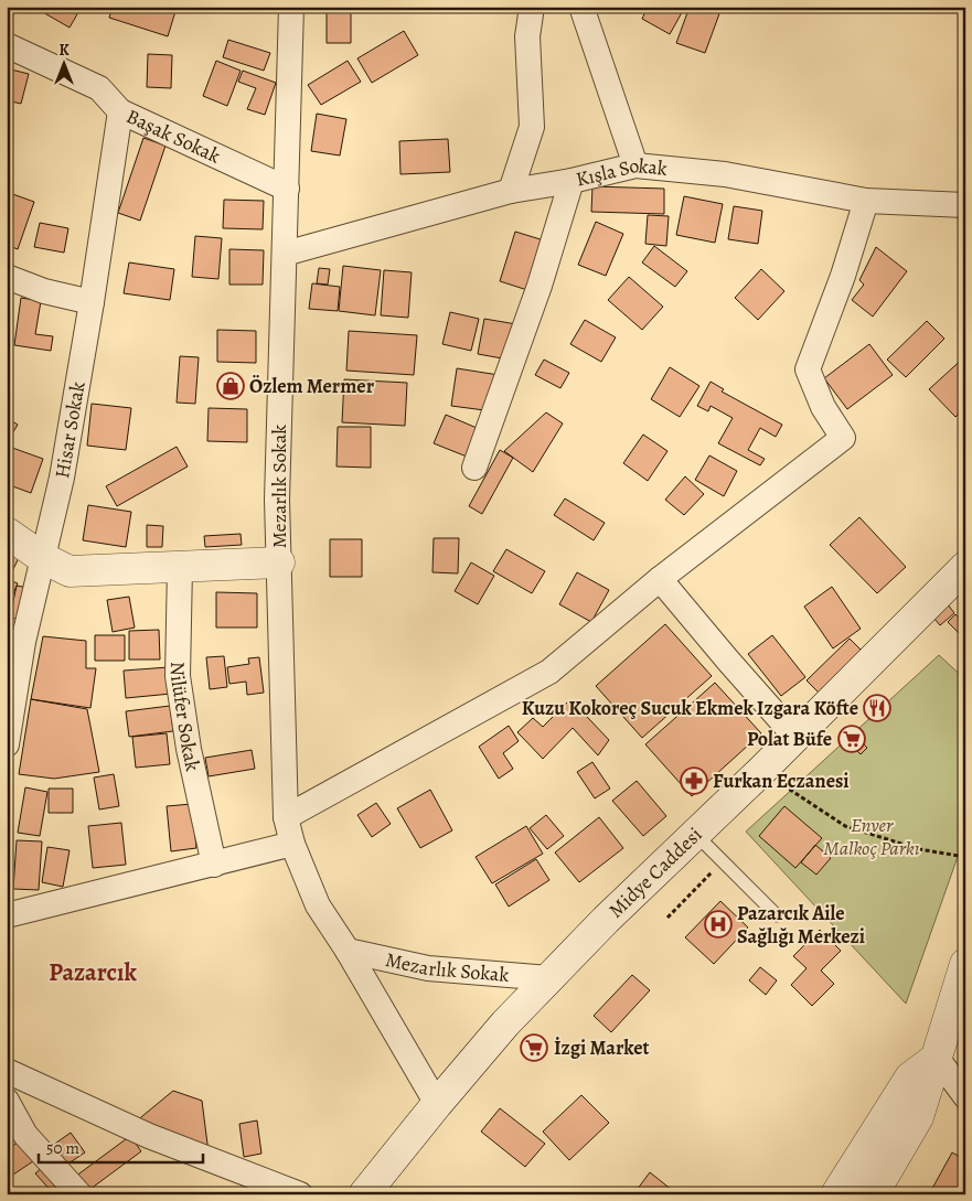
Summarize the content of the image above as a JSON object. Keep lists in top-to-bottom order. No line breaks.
{"streets":{"main road":["Midye Caddesi"],"street":["Başak Sokak","Kışla Sokak","Hisar Sokak","Mezarlık Sokak","Nilüfer Sokak"]},"crossings":[["Başak Sokak","Hisar Sokak"],["Başak Sokak","Mezarlık Sokak"],["Kışla Sokak","Mezarlık Sokak"],["Mezarlık Sokak","Midye Caddesi"]],"districts":["Pazarcık"],"parks":["Enver Malkoç Parkı"],"places":{"shop":["Özlem Mermer"],"restaurant":["Kuzu Kokoreç Sucuk Ekmek Izgara Köfte"],"supermarket":["Polat Büfe","İzgi Market"],"pharmacy":["Furkan Eczanesi"],"hospital":["Pazarcık Aile Sağlığı Merkezi"]},"scale_bar":"50 m","north":"top"}
